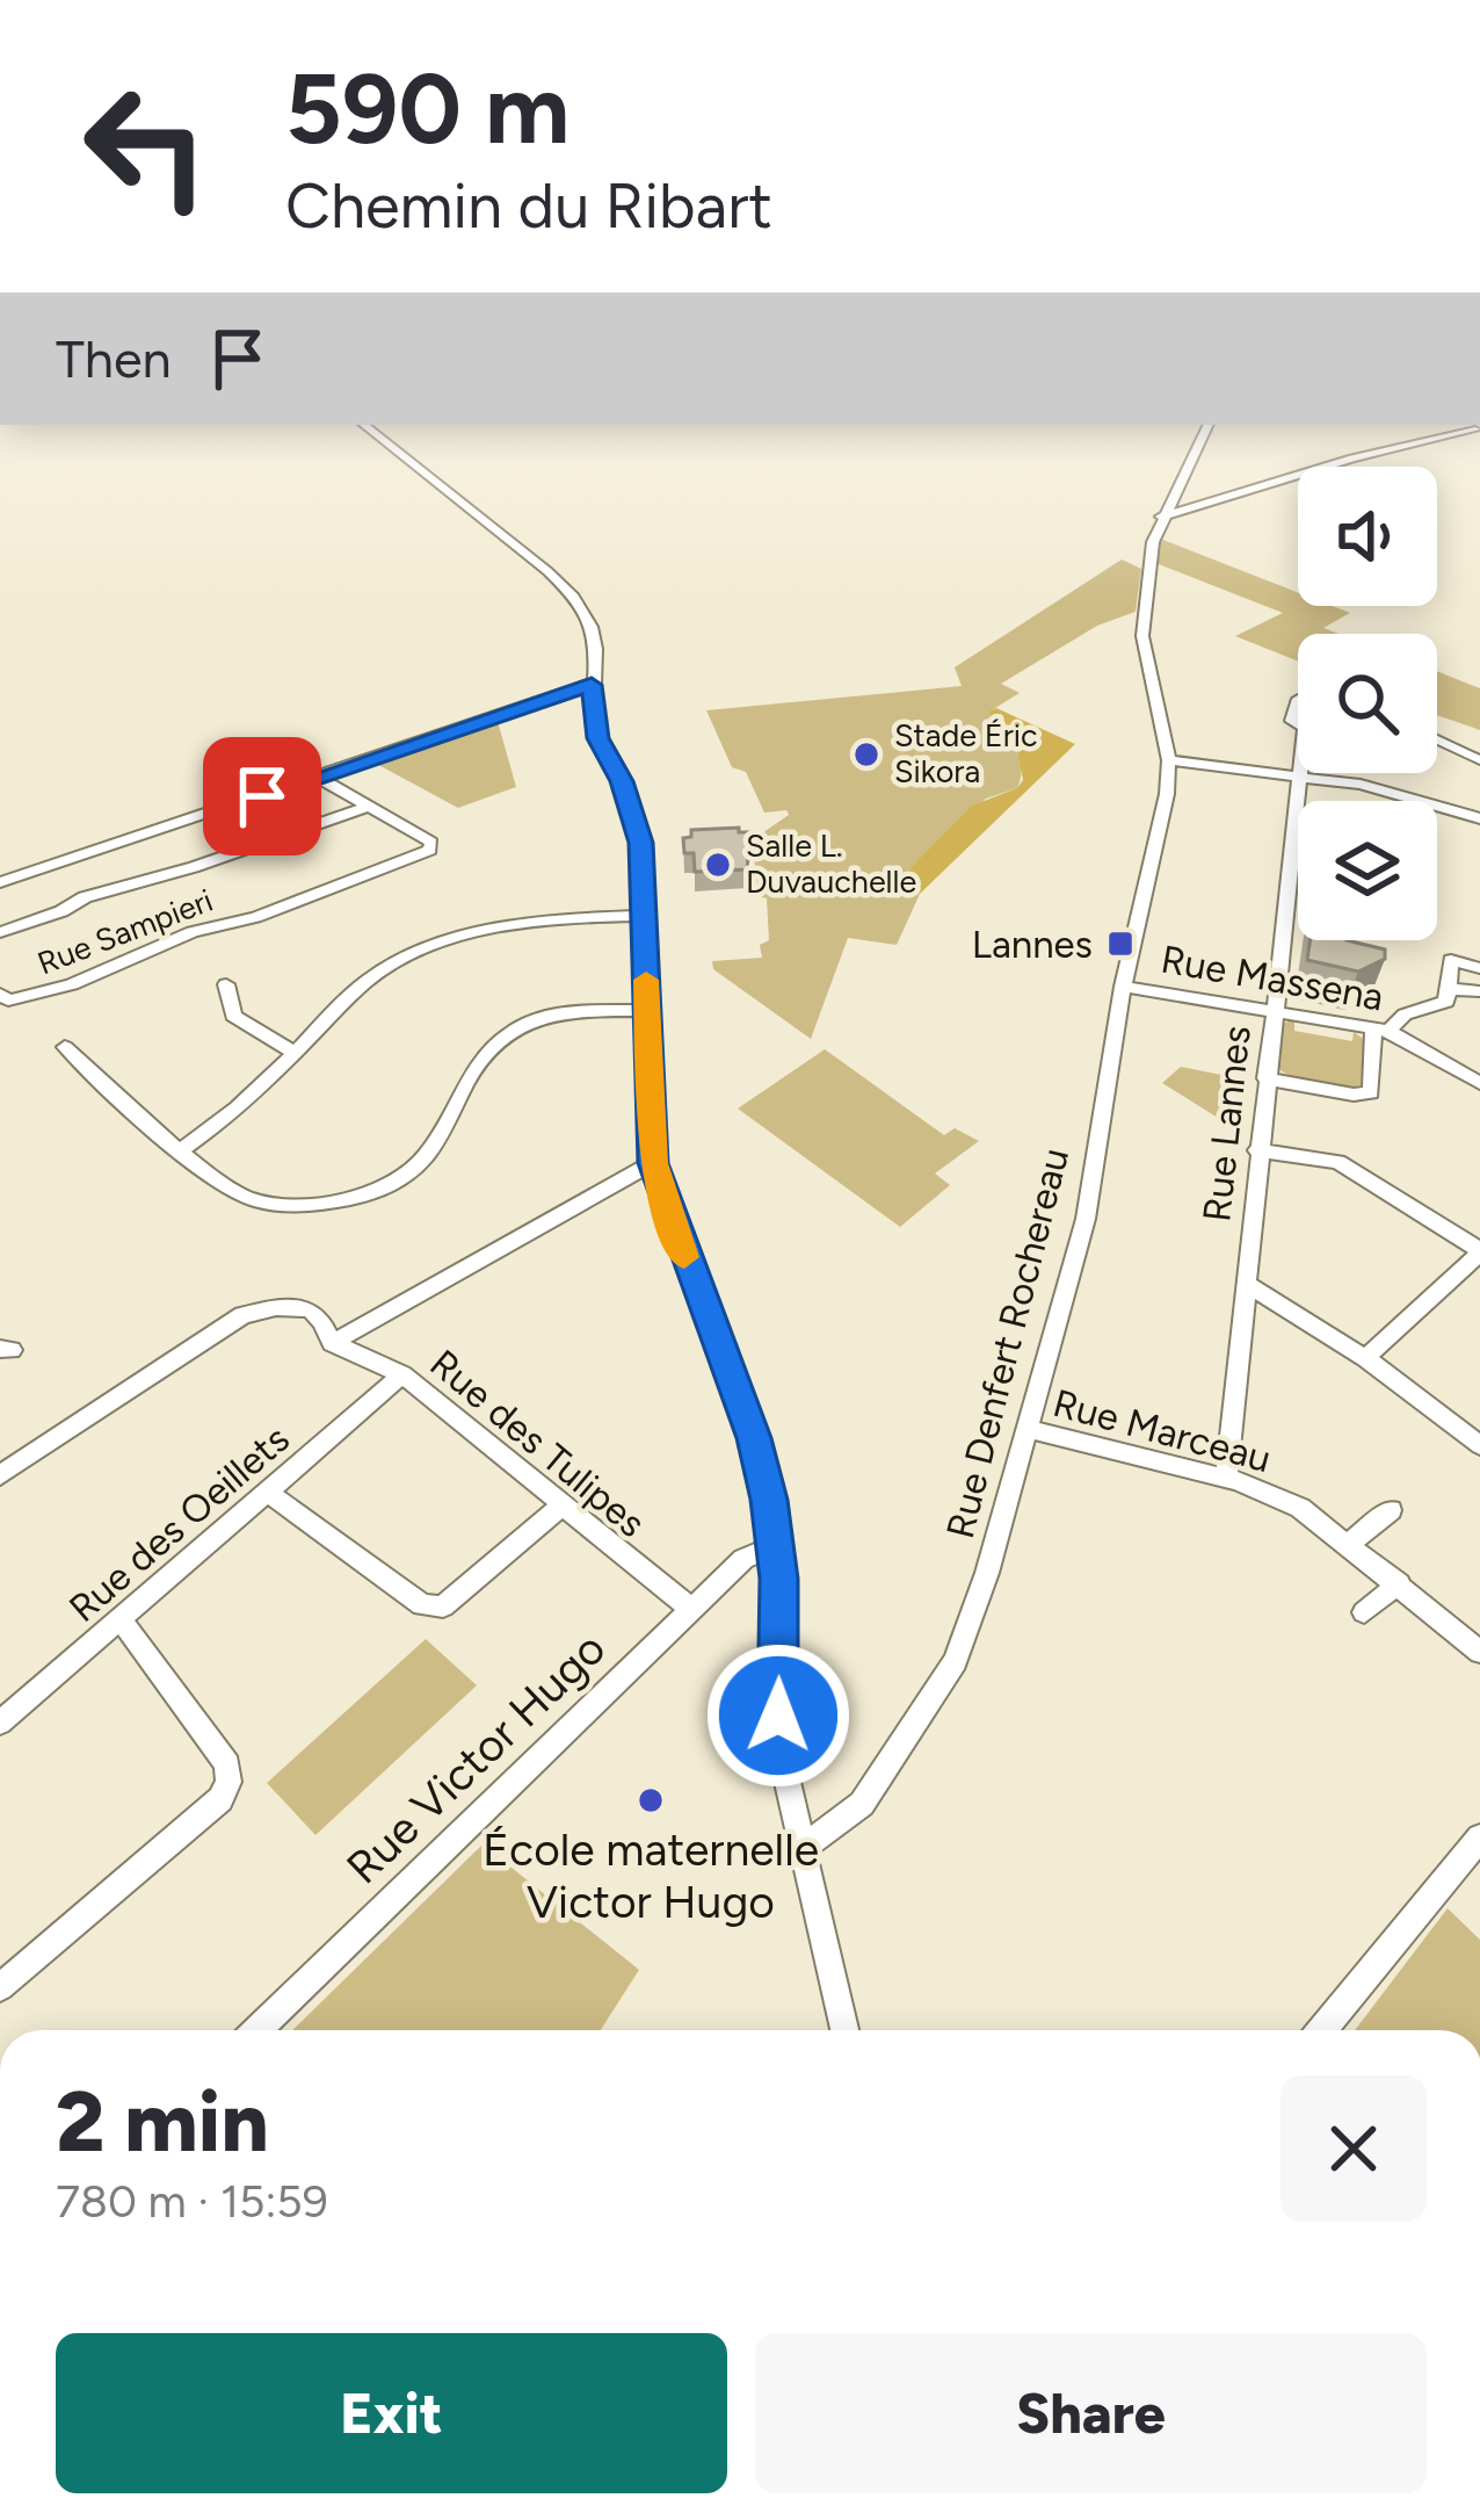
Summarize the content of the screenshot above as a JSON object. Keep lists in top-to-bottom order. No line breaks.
{"streets":{"street":["Rue Sampieri","Rue Massena","Rue Lannes","Rue Denfert Rochereau","Rue Marceau","Rue des Tulipes","Rue des Oeillets","Rue Victor Hugo"]},"crossings":[["Rue Massena","Rue Lannes"],["Rue Massena","Rue Denfert Rochereau"],["Rue Lannes","Rue Marceau"],["Rue Denfert Rochereau","Rue Marceau"],["Rue des Tulipes","Rue des Oeillets"],["Rue des Tulipes","Rue Victor Hugo"]],"places":{"other":["Stade Éric Sikora","Salle L. Duvauchelle","École maternelle Victor Hugo"],"transit":["Lannes"]},"page":{"turn":["590 m","Chemin du Ribart"],"then":"Then","heading":["2 min","780 m · 15:59"],"buttons":["Exit","Share"]}}
